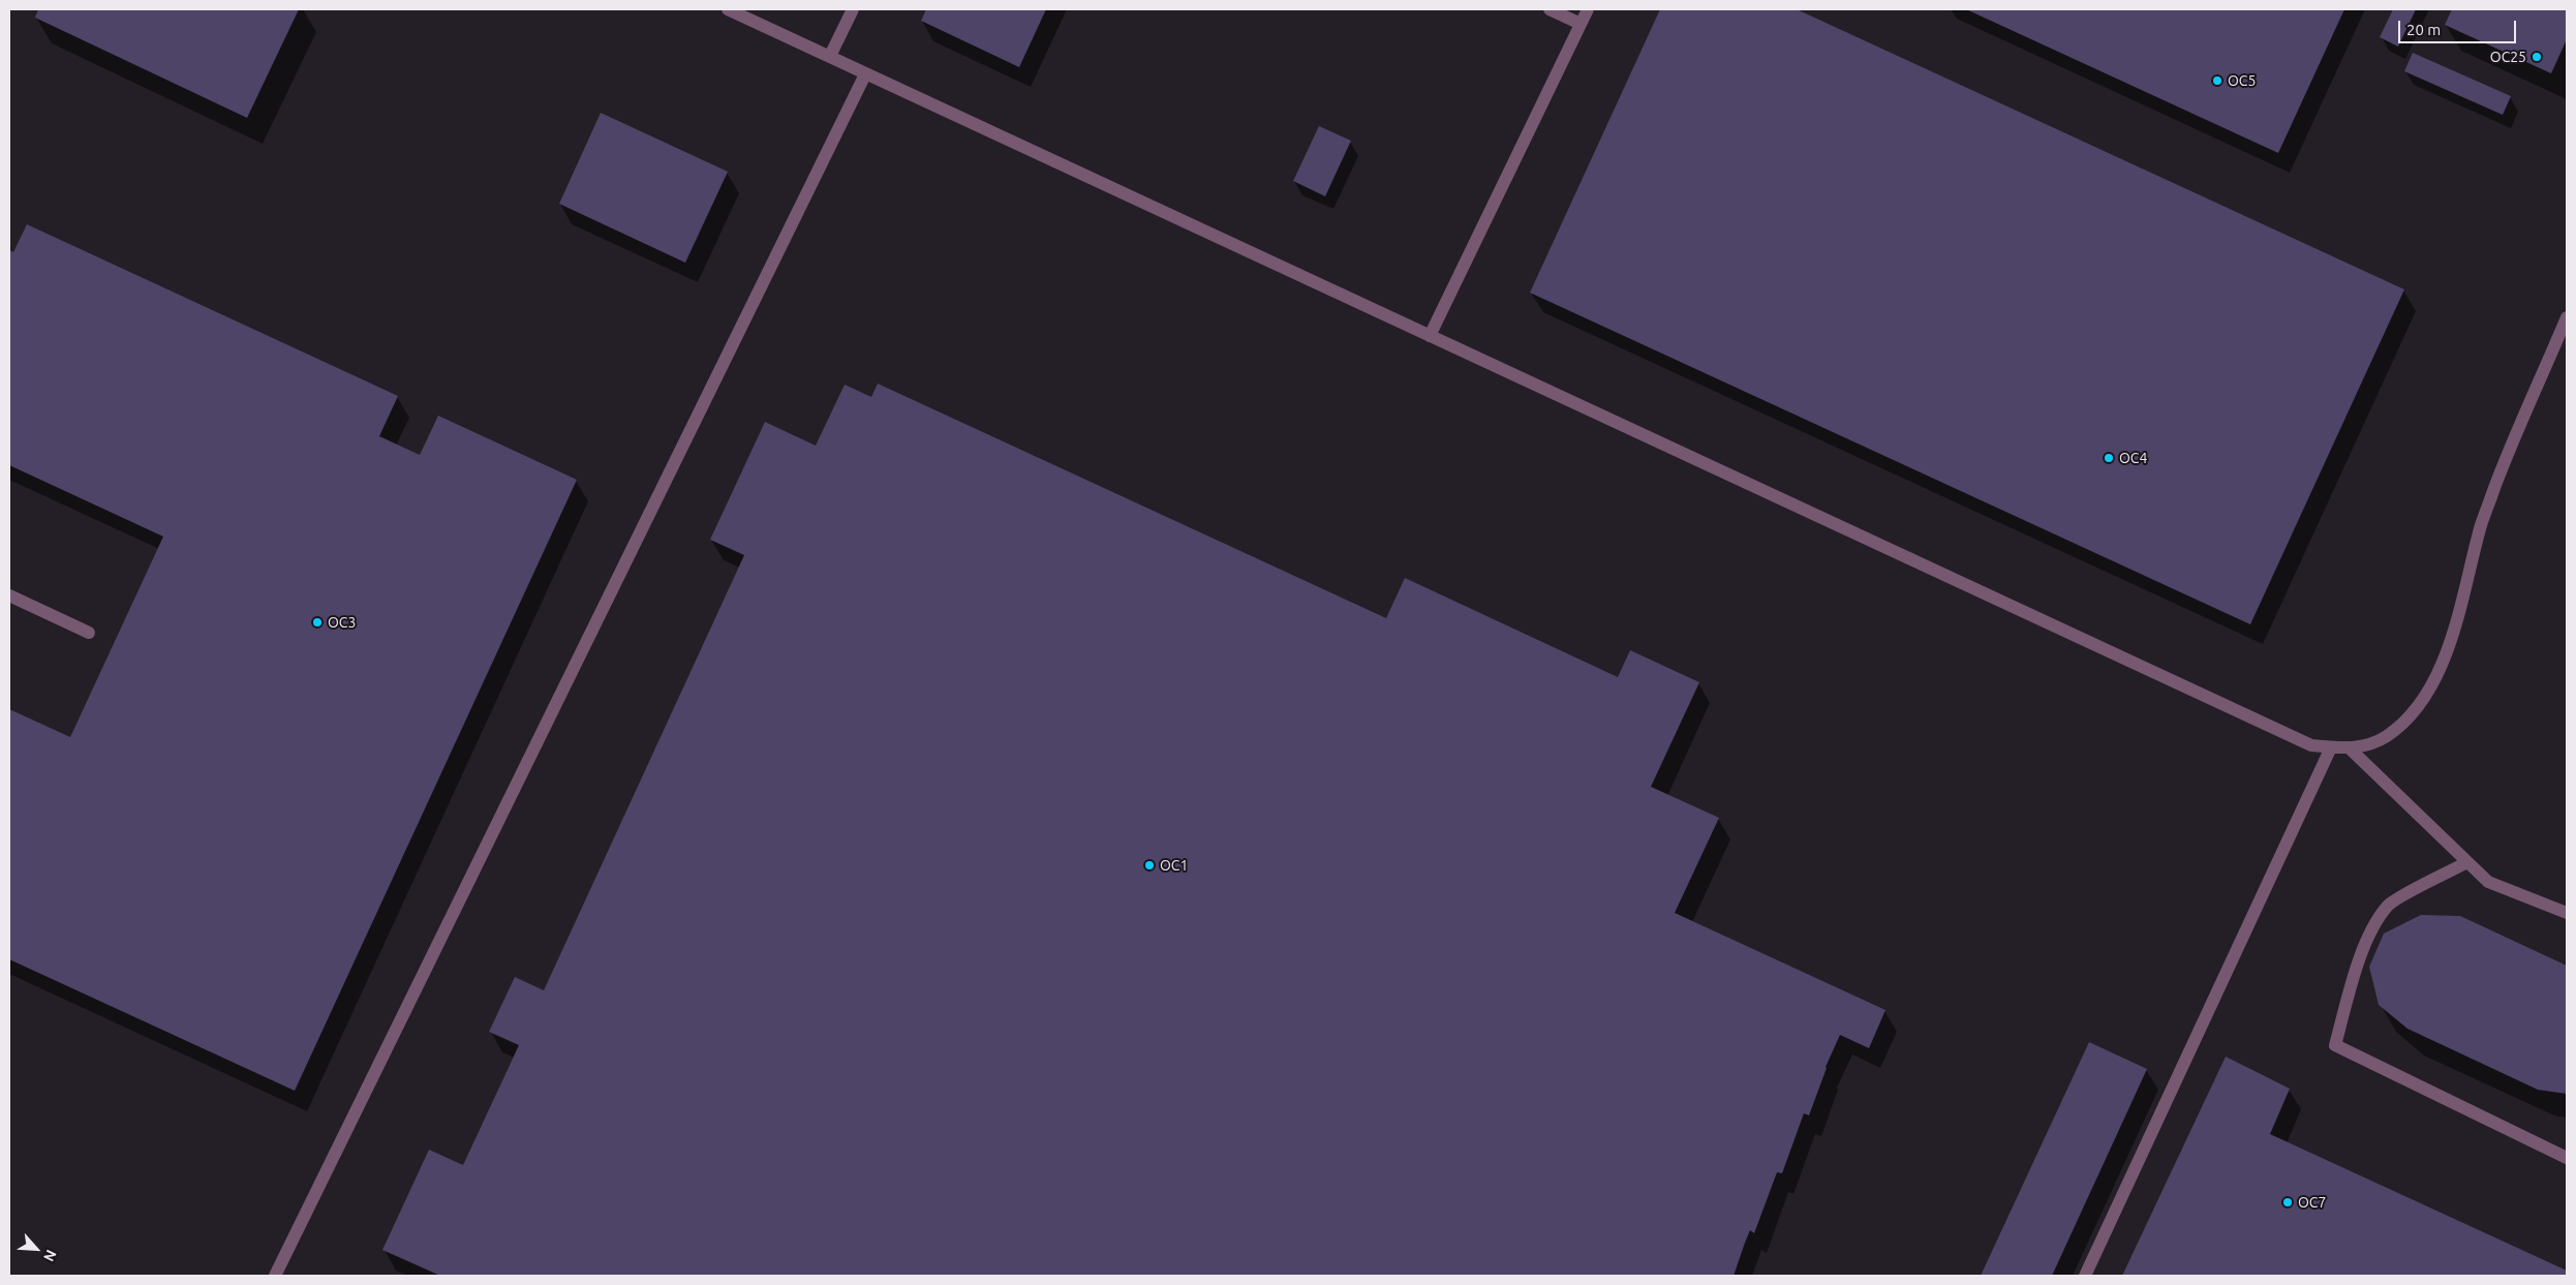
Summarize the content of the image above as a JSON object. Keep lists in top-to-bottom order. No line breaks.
{"places":["OC25","OC5","OC4","OC3","OC1","OC7"],"scale_bar":"20 m","north":"bottom right"}
